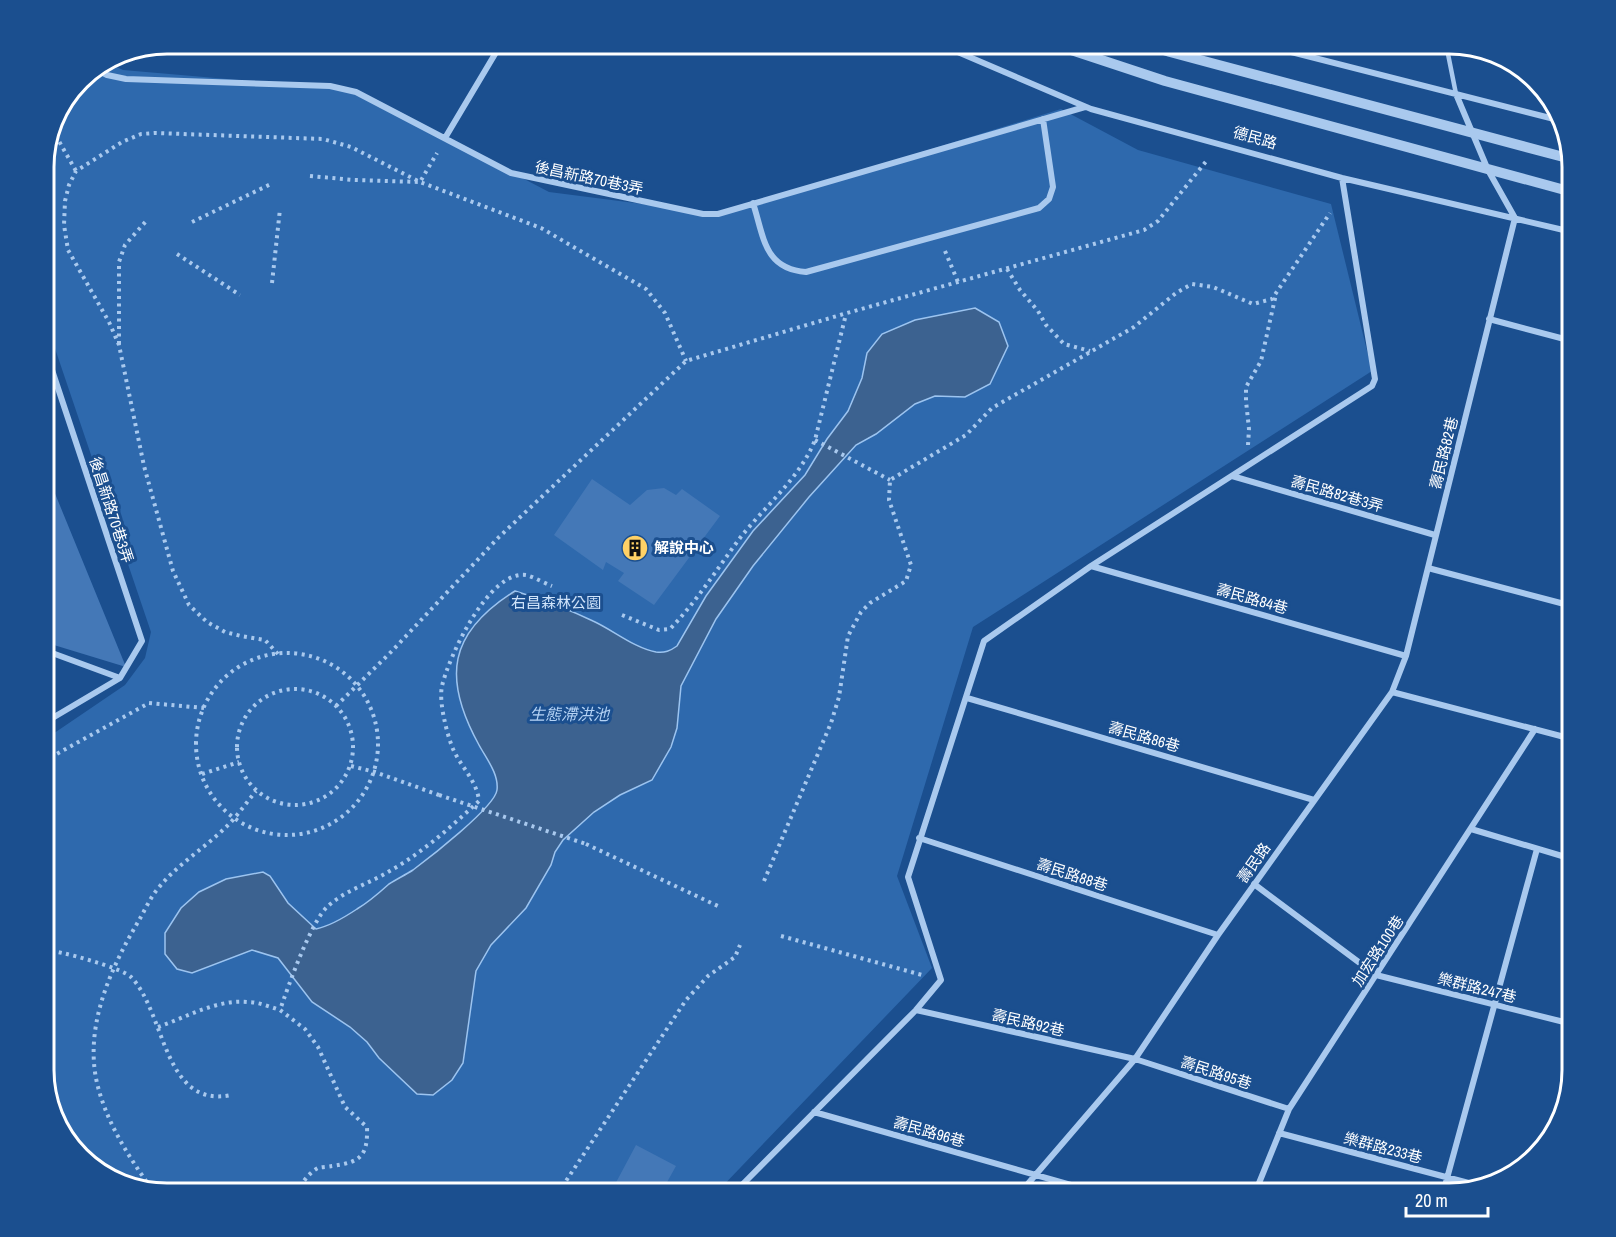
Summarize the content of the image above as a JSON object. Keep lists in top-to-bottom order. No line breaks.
{"streets":{"street":["德民路","後昌新路70巷3弄","壽民路82巷","壽民路82巷3弄","壽民路84巷","壽民路86巷","壽民路","壽民路88巷","加宏路100巷","樂群路247巷","壽民路92巷","壽民路95巷","壽民路96巷","樂群路233巷"]},"crossings":[["德民路","後昌新路70巷3弄"],["德民路","壽民路82巷"],["壽民路82巷","壽民路82巷3弄"],["壽民路82巷","壽民路84巷"],["壽民路82巷","壽民路"],["壽民路86巷","壽民路"],["壽民路","壽民路88巷"],["壽民路","壽民路92巷"],["壽民路","壽民路95巷"],["壽民路","壽民路96巷"],["加宏路100巷","樂群路247巷"],["加宏路100巷","壽民路95巷"],["加宏路100巷","樂群路233巷"],["壽民路92巷","壽民路95巷"]],"water":["生態滯洪池"],"parks":["右昌森林公園"],"places":{"building":["解說中心"]},"scale_bar":"20 m"}
